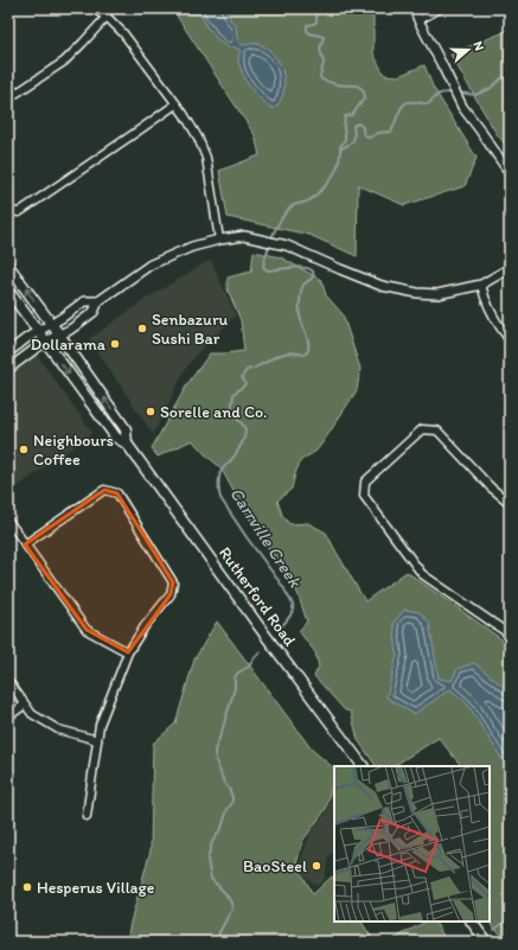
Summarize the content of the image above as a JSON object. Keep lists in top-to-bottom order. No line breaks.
{"streets":{"main road":["Rutherford Road"]},"water":["Carrville Creek"],"places":["Senbazuru Sushi Bar","Dollarama","Sorelle and Co.","Neighbours Coffee","BaoSteel","Hesperus Village"],"north":"right"}
